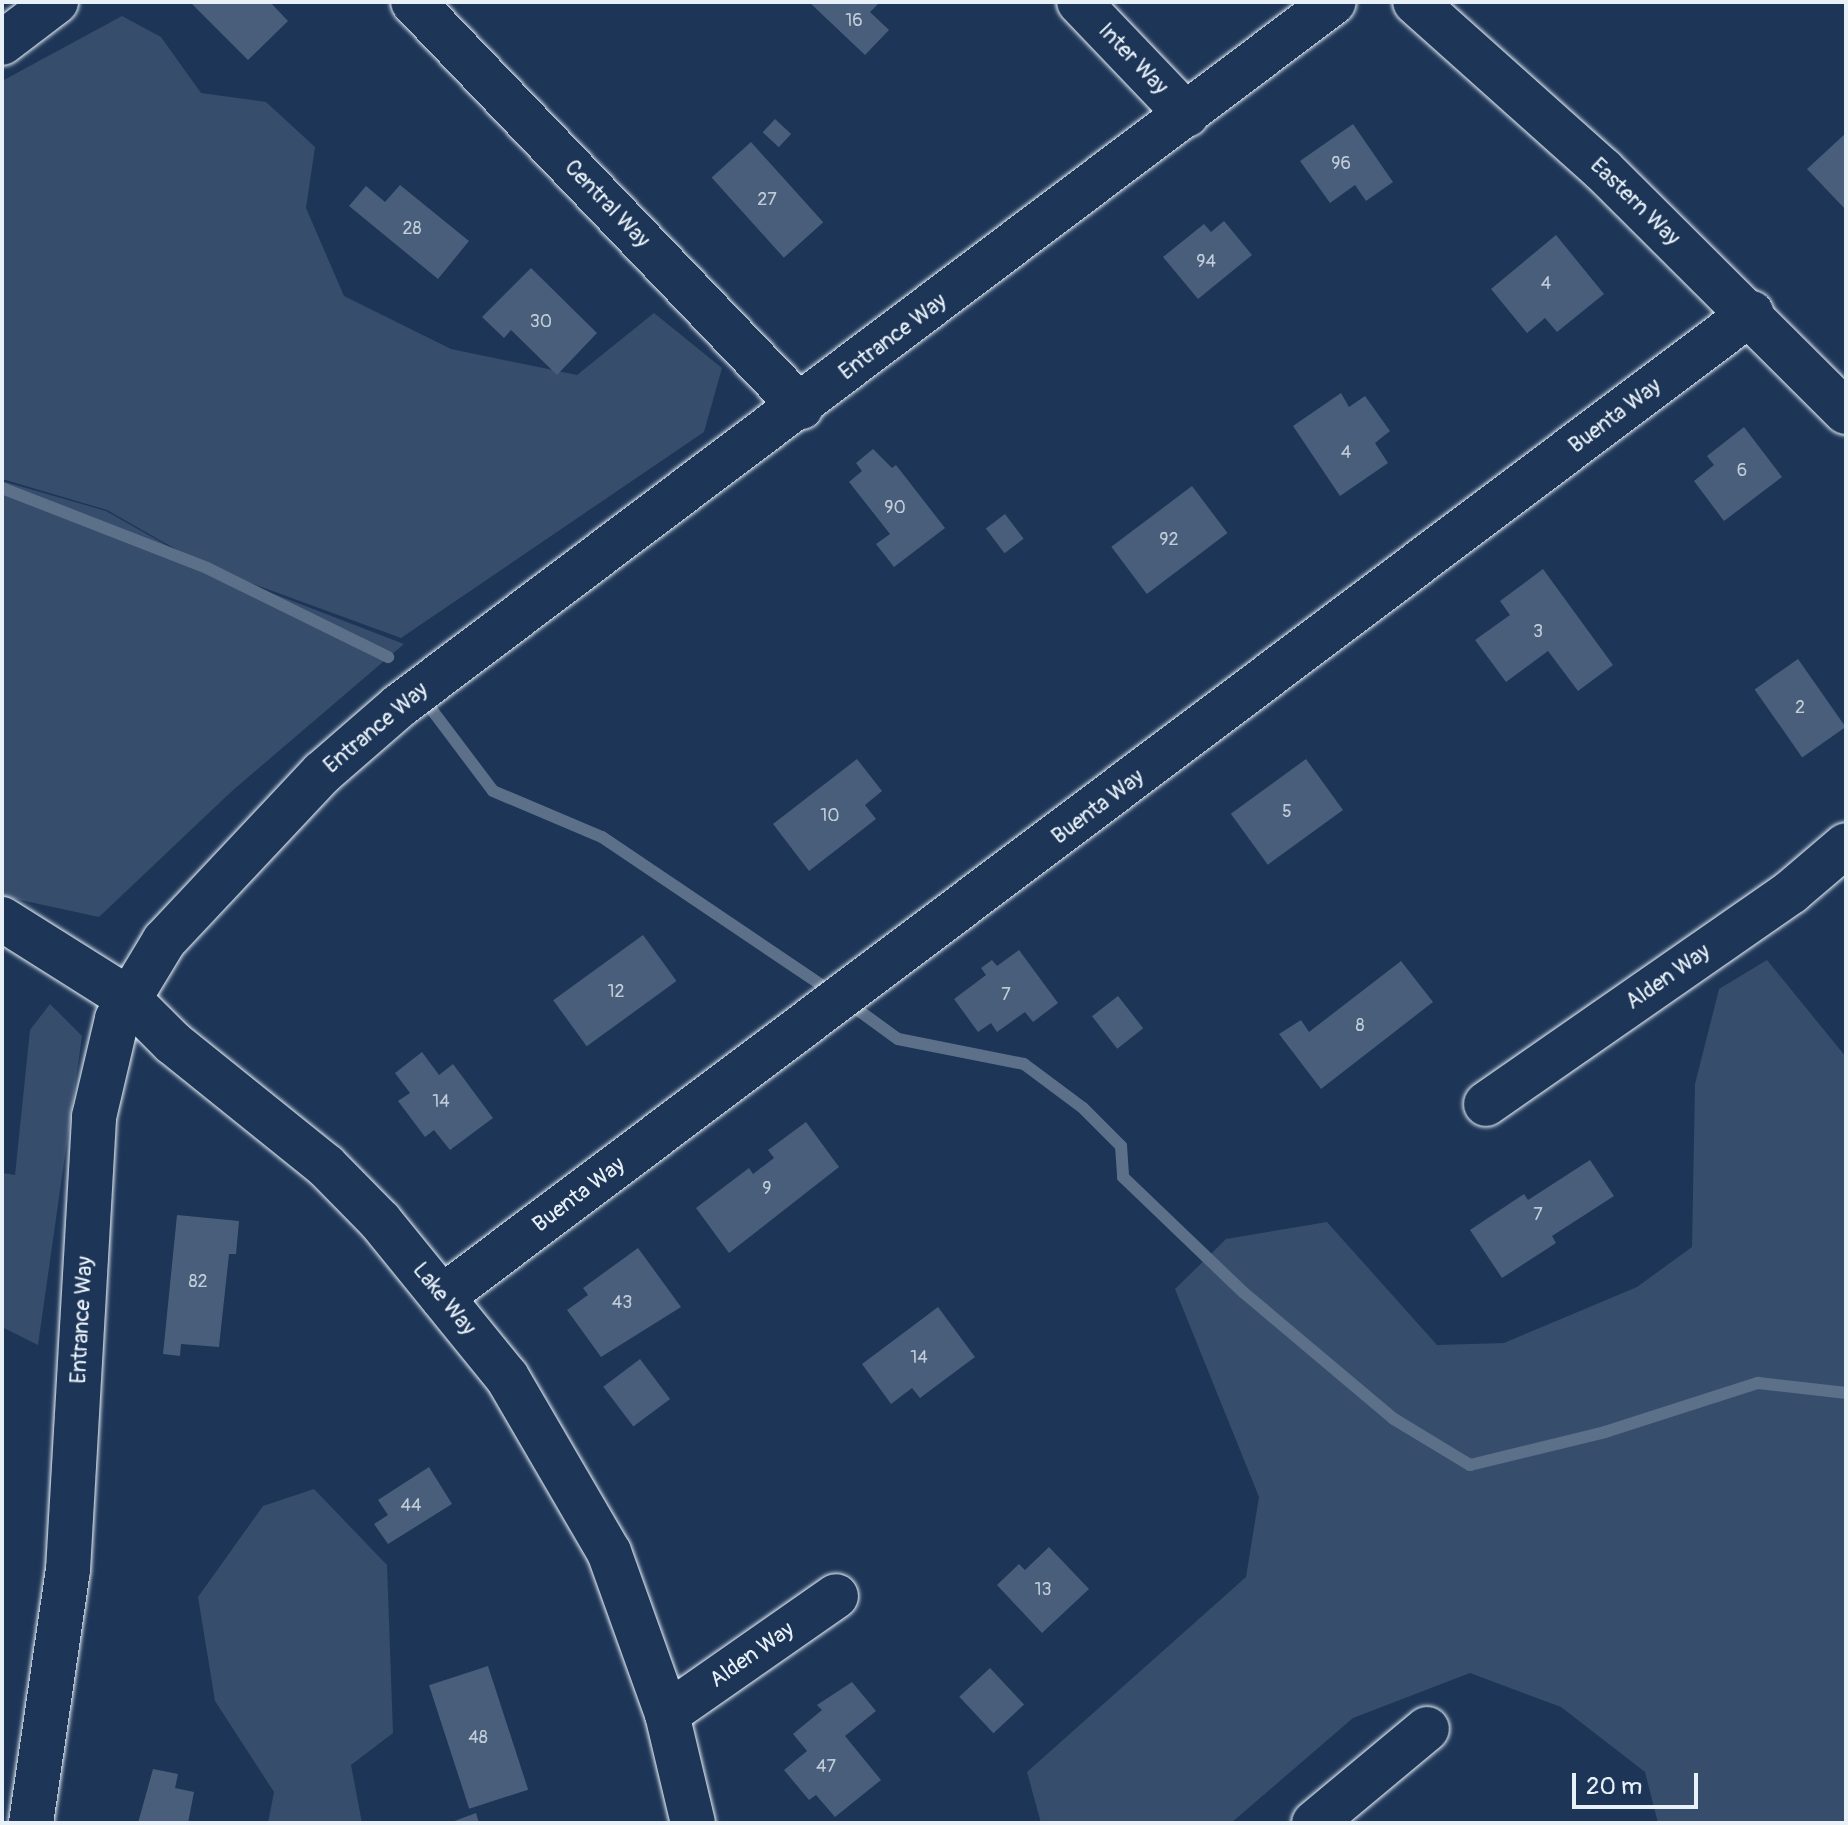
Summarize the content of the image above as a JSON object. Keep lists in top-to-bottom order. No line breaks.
{"streets":{"street":["Inter Way","Eastern Way","Central Way","Entrance Way","Buenta Way","Alden Way","Lake Way"]},"crossings":[["Inter Way","Entrance Way"],["Eastern Way","Buenta Way"],["Central Way","Entrance Way"],["Entrance Way","Lake Way"],["Buenta Way","Lake Way"],["Alden Way","Lake Way"]],"house_numbers":["16","96","27","28","94","4","30","4","6","90","92","3","2","5","10","12","7","8","14","9","7","82","43","14","44","13","48","47"],"scale_bar":"20 m"}
